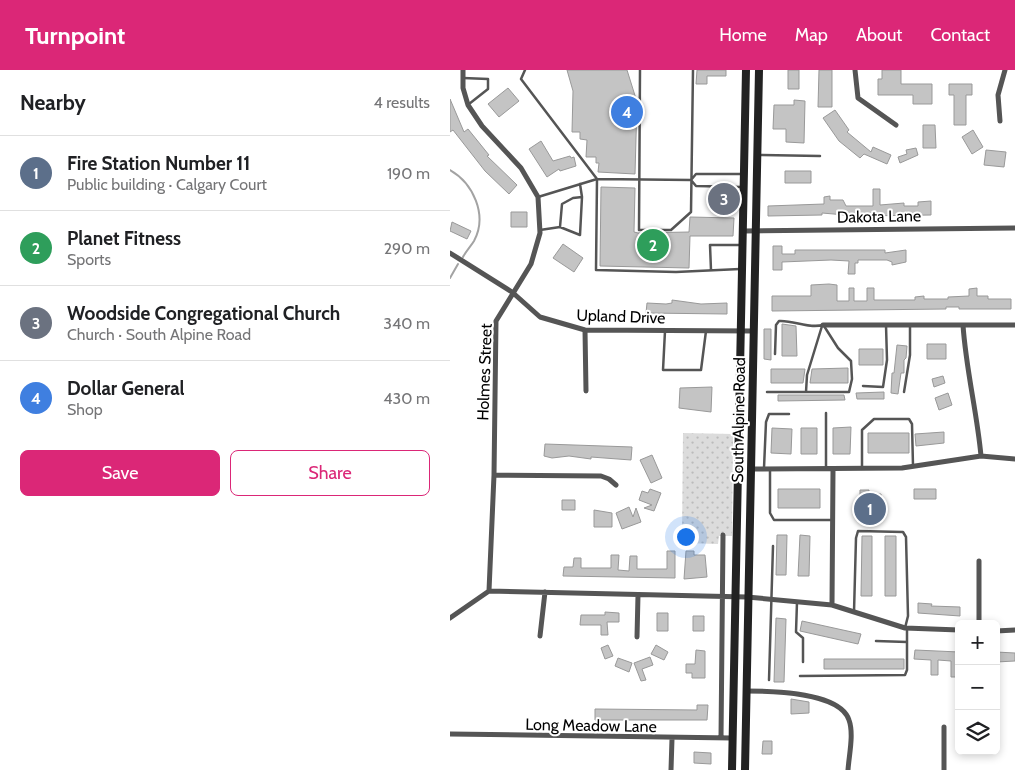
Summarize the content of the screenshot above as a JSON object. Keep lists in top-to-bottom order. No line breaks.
{"streets":{"main road":["South Alpine Road"],"street":["Dakota Lane","Upland Drive","Holmes Street","Long Meadow Lane"]},"crossings":[["Dakota Lane","South Alpine Road"],["Upland Drive","Holmes Street"],["Upland Drive","South Alpine Road"],["South Alpine Road","Long Meadow Lane"]],"page":{"header":"Turnpoint","nav":["Home","Map","About","Contact"],"heading":["Nearby","4 results"],"pins":["4","3","2","1"],"list":[{"mark":"1","name":"Fire Station Number 11","note":"Public building · Calgary Court","value":"190 m"},{"mark":"2","name":"Planet Fitness","note":"Sports","value":"290 m"},{"mark":"3","name":"Woodside Congregational Church","note":"Church · South Alpine Road","value":"340 m"},{"mark":"4","name":"Dollar General","note":"Shop","value":"430 m"}],"buttons":["Save","Share"],"map_buttons":["+","−"]}}
